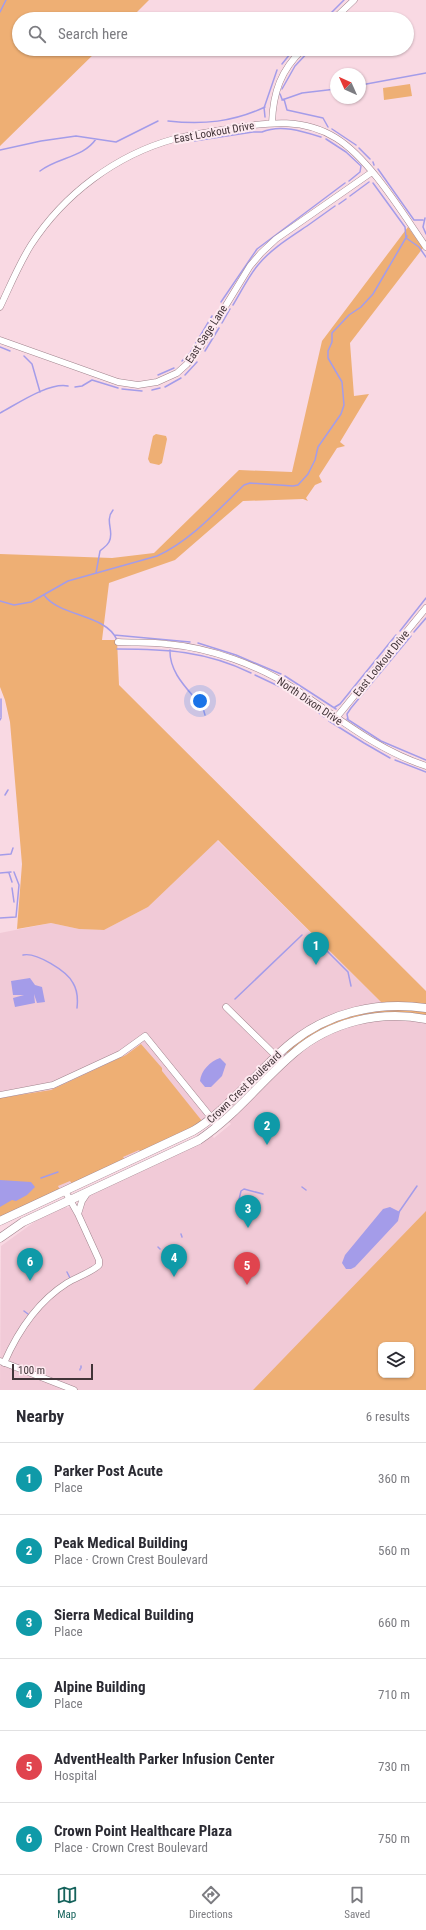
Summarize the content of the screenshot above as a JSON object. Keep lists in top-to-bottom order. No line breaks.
{"streets":{"main road":["Crown Crest Boulevard"],"street":["East Lookout Drive","East Sage Lane","North Dixon Drive"]},"crossings":[["East Lookout Drive","East Sage Lane"],["East Lookout Drive","North Dixon Drive"]],"scale_bar":"100 m","north":"top left","page":{"search":"Search here","pins":["1","2","3","4","6","5"],"scale":"100 m","heading":["Nearby","6 results"],"list":[{"mark":"1","name":"Parker Post Acute","note":"Place","value":"360 m"},{"mark":"2","name":"Peak Medical Building","note":"Place · Crown Crest Boulevard","value":"560 m"},{"mark":"3","name":"Sierra Medical Building","note":"Place","value":"660 m"},{"mark":"4","name":"Alpine Building","note":"Place","value":"710 m"},{"mark":"5","name":"AdventHealth Parker Infusion Center","note":"Hospital","value":"730 m"},{"mark":"6","name":"Crown Point Healthcare Plaza","note":"Place · Crown Crest Boulevard","value":"750 m"}],"nav":["Map","Directions","Saved"]}}
